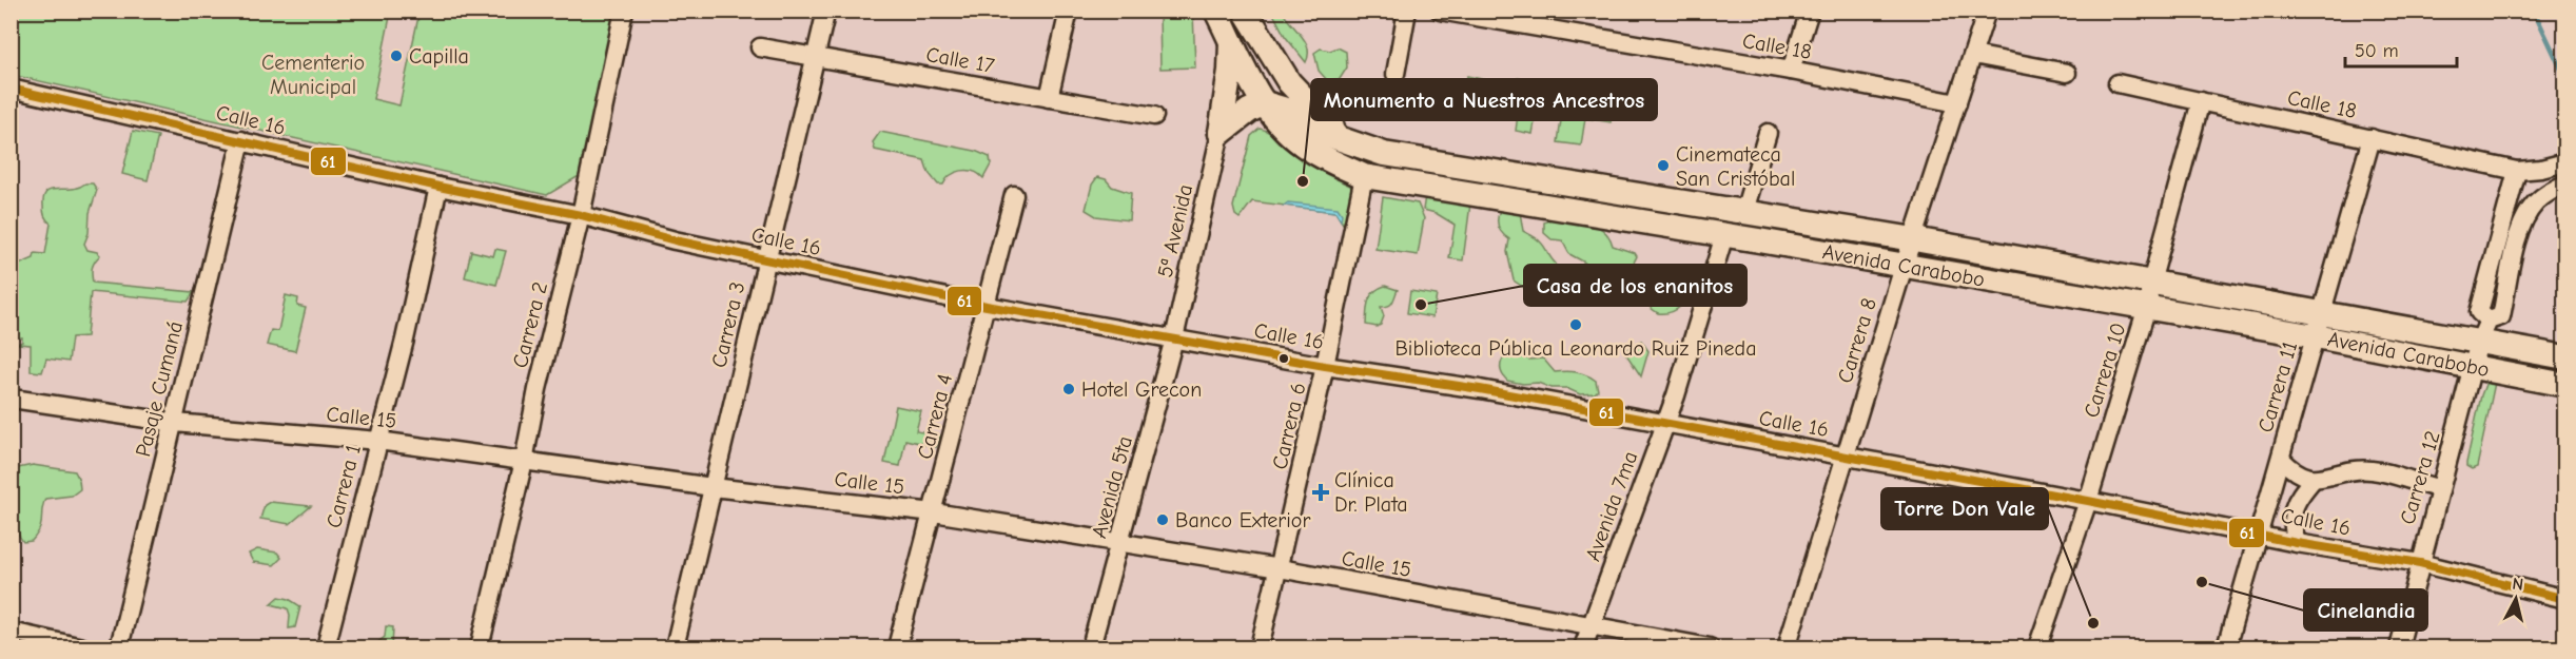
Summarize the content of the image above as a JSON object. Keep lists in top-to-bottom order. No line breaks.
{"streets":{"main road":["Avenida Carabobo"],"street":["Calle 18","Calle 17","Calle 16","5ª Avenida","Carrera 2","Carrera 3","Carrera 8","Carrera 10","Carrera 11","Pasaje Cumaná","Carrera 4","Calle 15","Carrera 6","Carrera 12","Carrera 1","Avenida 5ta","Avenida 7ma"]},"crossings":[["Calle 18","Carrera 8"],["Calle 18","Carrera 10"],["Calle 18","Carrera 11"],["Calle 17","Carrera 3"],["Calle 16","5ª Avenida"],["Calle 16","Carrera 2"],["Calle 16","Carrera 3"],["Calle 16","Carrera 8"],["Calle 16","Carrera 10"],["Calle 16","Carrera 11"],["Calle 16","Pasaje Cumaná"],["Calle 16","Carrera 4"],["Calle 16","Carrera 6"],["Calle 16","Carrera 12"],["Calle 16","Carrera 1"],["Calle 16","Avenida 5ta"],["Calle 16","Avenida 7ma"],["5ª Avenida","Avenida 5ta"],["Avenida Carabobo","Carrera 8"],["Avenida Carabobo","Carrera 10"],["Avenida Carabobo","Carrera 11"],["Avenida Carabobo","Carrera 6"],["Avenida Carabobo","Carrera 12"],["Avenida Carabobo","Avenida 7ma"],["Carrera 2","Calle 15"],["Carrera 3","Calle 15"],["Pasaje Cumaná","Calle 15"],["Carrera 4","Calle 15"],["Calle 15","Carrera 6"],["Calle 15","Carrera 1"],["Calle 15","Avenida 5ta"],["Calle 15","Avenida 7ma"]],"parks":["Cementerio Municipal"],"places":{"other":["Capilla","Cinemateca San Cristóbal","Monumento a Nuestros Ancestros","Casa de los enanitos","Biblioteca Pública Leonardo Ruiz Pineda","Hotel Grecon","Banco Exterior","Cinelandia","Torre Don Vale"],"health":["Clínica Dr. Plata"]},"lines":["transit line 61"],"scale_bar":"50 m","north":"top"}
